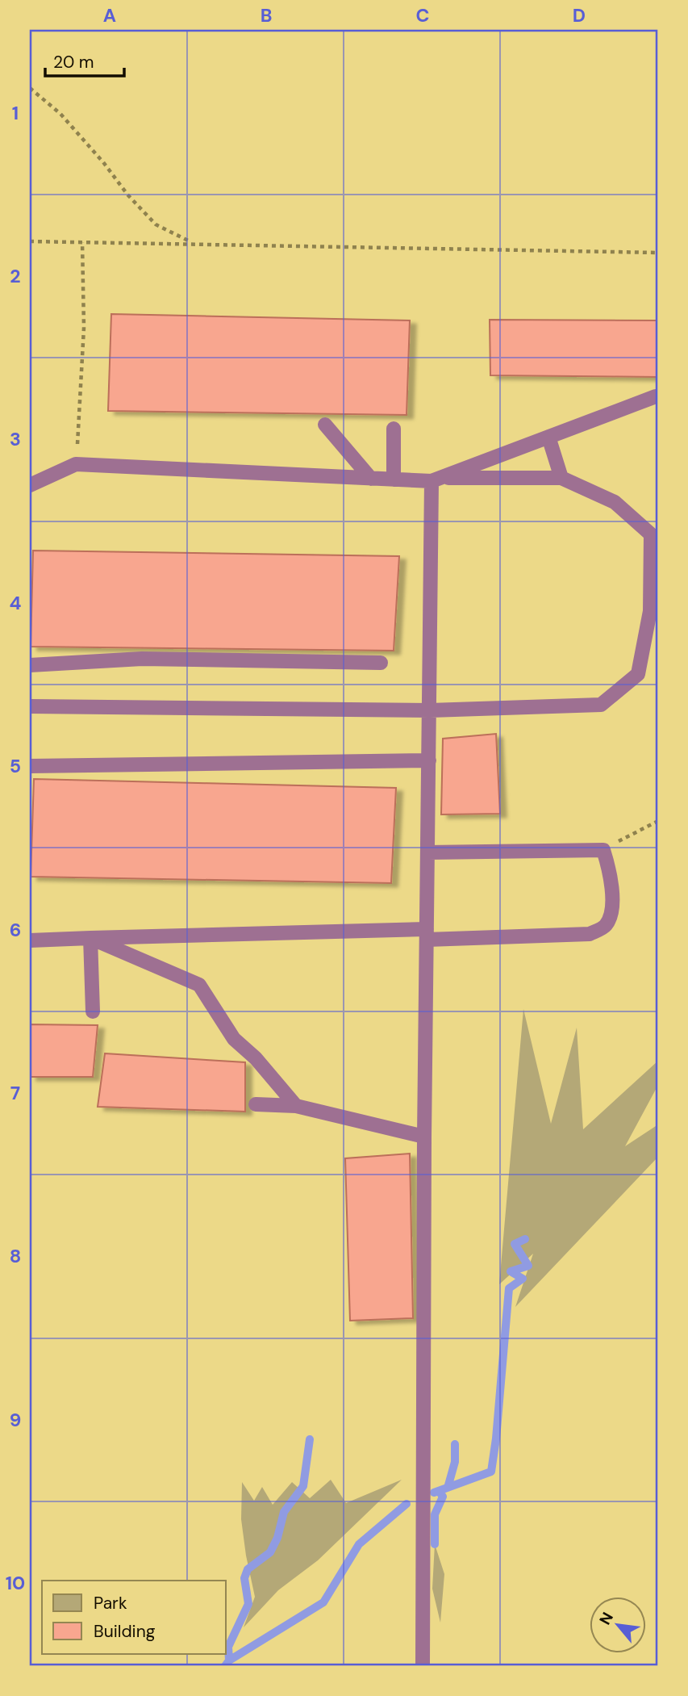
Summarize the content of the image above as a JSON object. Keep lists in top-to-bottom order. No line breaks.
{"legend":["Park","Building"],"scale_bar":"20 m","north":"top left","grid":{"columns":["A","B","C","D"],"rows":["1","2","3","4","5","6","7","8","9","10"]}}
